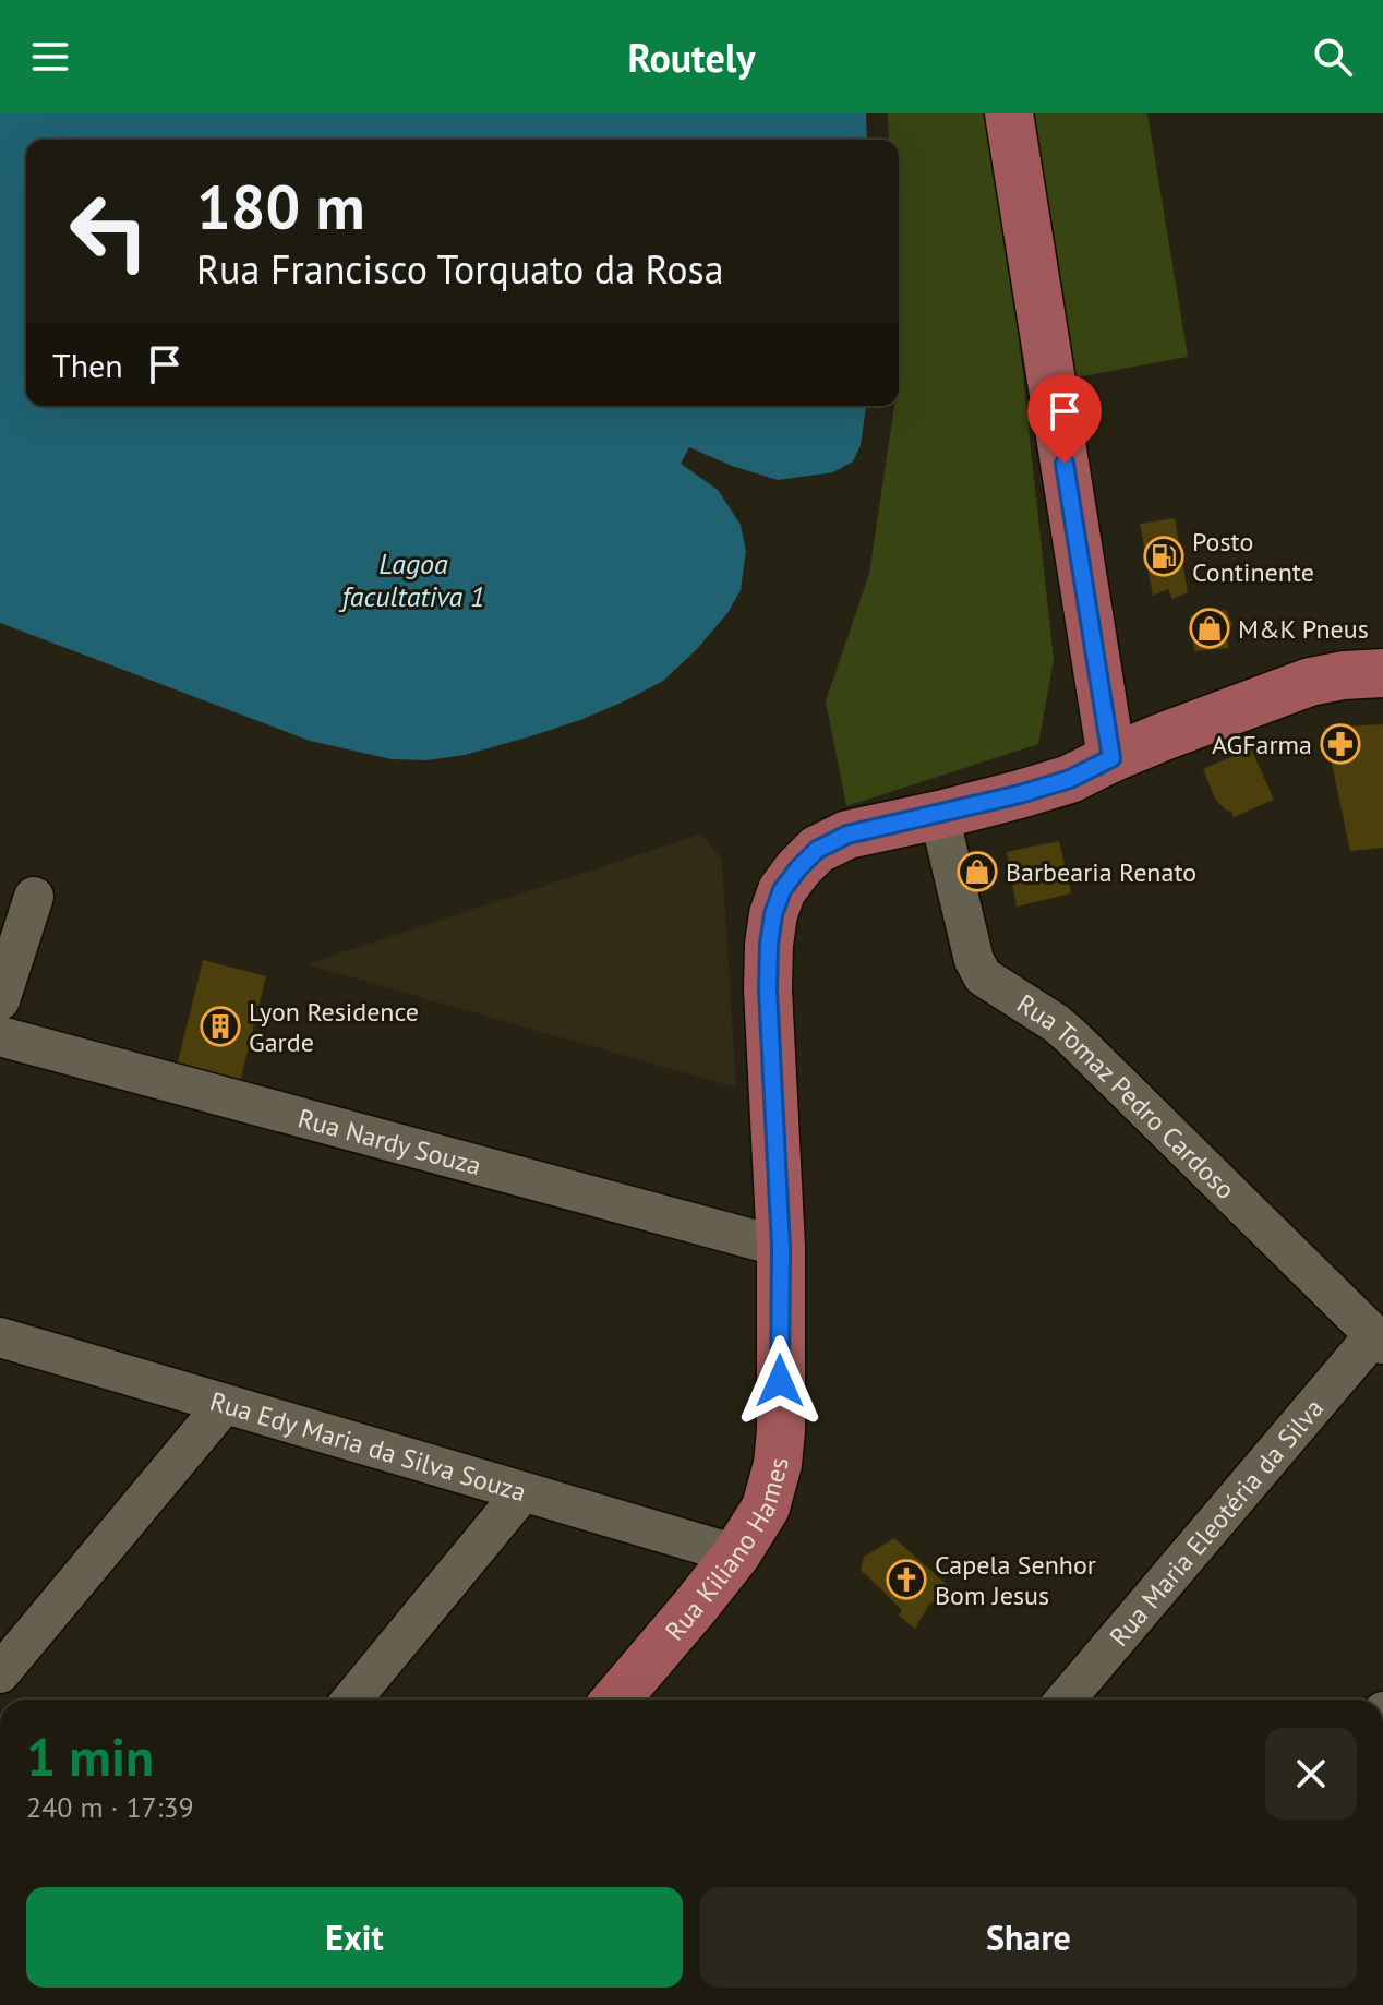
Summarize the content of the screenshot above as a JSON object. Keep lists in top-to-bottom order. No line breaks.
{"streets":{"main road":["Rua Kiliano Hames"],"street":["Rua Tomaz Pedro Cardoso","Rua Nardy Souza","Rua Edy Maria da Silva Souza","Rua Maria Eleotéria da Silva"]},"crossings":[["Rua Tomaz Pedro Cardoso","Rua Maria Eleotéria da Silva"],["Rua Tomaz Pedro Cardoso","Rua Kiliano Hames"],["Rua Nardy Souza","Rua Kiliano Hames"],["Rua Edy Maria da Silva Souza","Rua Kiliano Hames"]],"water":["Lagoa facultativa 1"],"places":{"fuel station":["Posto Continente"],"shop":["M&K Pneus","Barbearia Renato"],"pharmacy":["AGFarma"],"building":["Lyon Residence Garde"],"church":["Capela Senhor Bom Jesus"]},"page":{"header":"Routely","turn":["180 m","Rua Francisco Torquato da Rosa"],"then":"Then","heading":["1 min","240 m · 17:39"],"buttons":["Exit","Share"]}}
